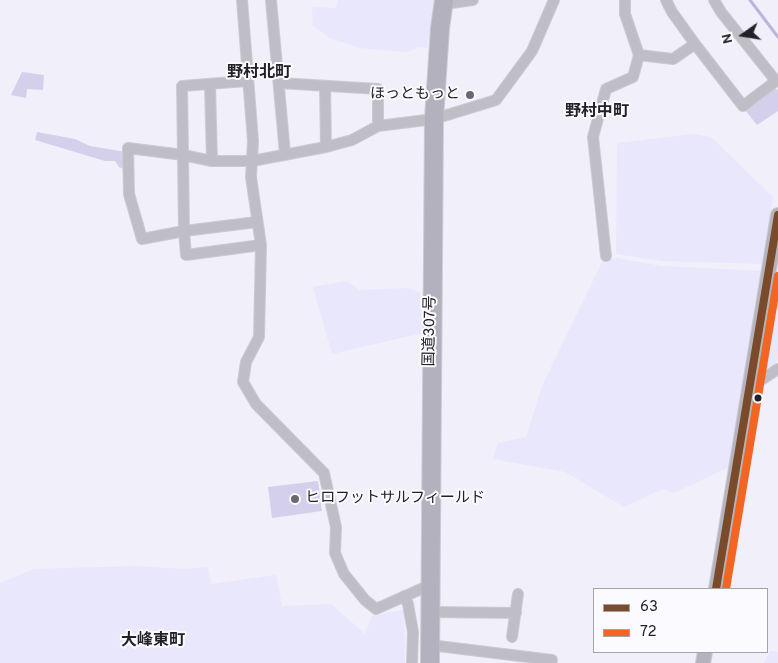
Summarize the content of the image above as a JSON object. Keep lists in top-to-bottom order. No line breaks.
{"streets":{"highway":["国道307号"]},"districts":["野村北町","野村中町","大峰東町"],"places":["ほっともっと","ヒロフットサルフィールド"],"lines":["transit line 63","transit line 72"],"legend":["63","72"],"north":"left"}
